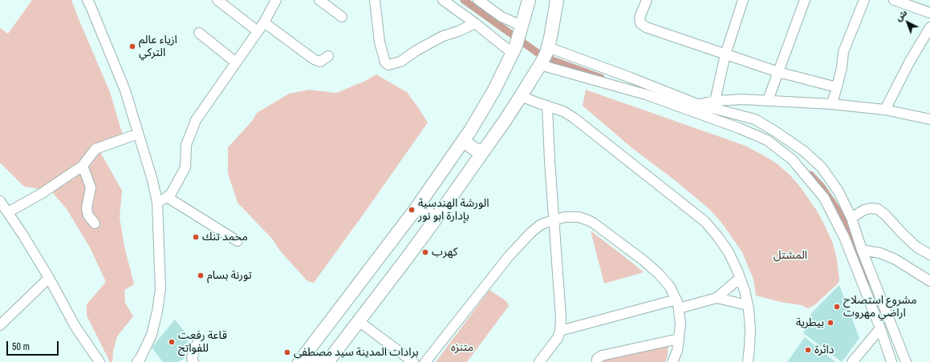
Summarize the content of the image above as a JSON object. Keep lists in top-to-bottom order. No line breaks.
{"parks":["المشتل","متنزه"],"places":["ازياء عالم التركي","الورشة الهندسية بإدارة ابو نور","محمد تنك","كهرب","تورنة بسام","مشروع استصلاح اراضي مهروت","بيطرية","قاعة رفعت للفواتح","دائرة","برادات المدينة سيد مصطفى"],"scale_bar":"50 m","north":"top left"}
